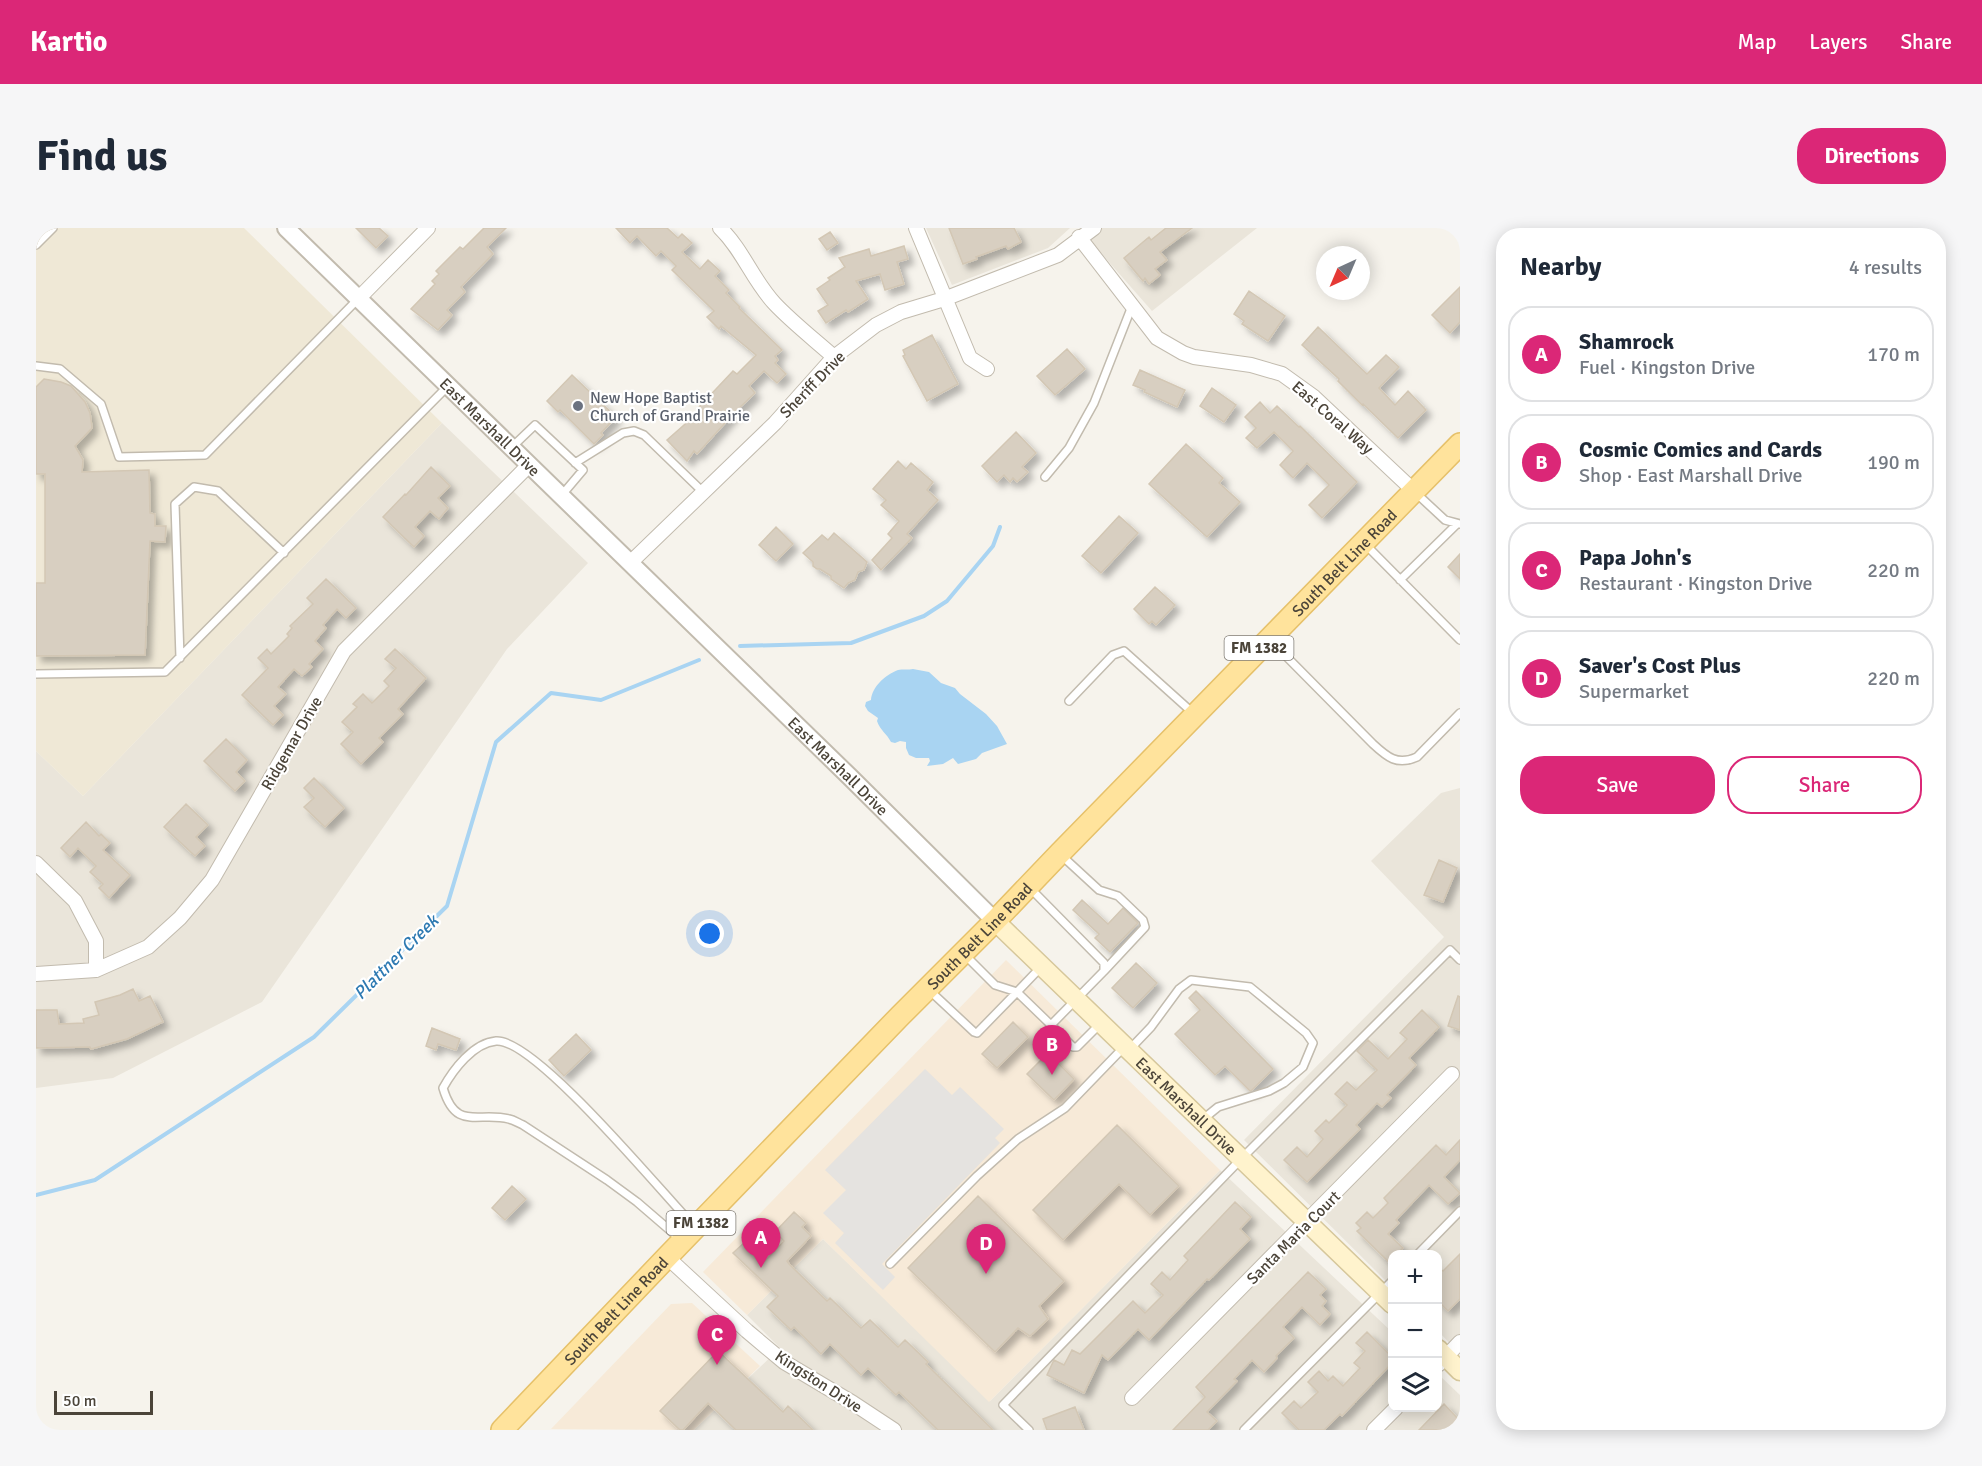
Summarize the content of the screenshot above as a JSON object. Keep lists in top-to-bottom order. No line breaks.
{"streets":{"main road":["East Marshall Drive","South Belt Line Road","FM 1382"],"street":["Sheriff Drive","East Coral Way","Ridgemar Drive","Santa Maria Court","Kingston Drive"]},"crossings":[["Sheriff Drive","East Coral Way"],["Sheriff Drive","East Marshall Drive"],["East Coral Way","South Belt Line Road"],["East Marshall Drive","South Belt Line Road"],["East Marshall Drive","Ridgemar Drive"],["East Marshall Drive","Santa Maria Court"],["South Belt Line Road","Kingston Drive"]],"water":["Plattner Creek"],"places":["New Hope Baptist Church of Grand Prairie"],"scale_bar":"50 m","north":"bottom left","page":{"header":"Kartio","nav":["Map","Layers","Share"],"buttons":["Directions",["Save","Share"]],"title":"Find us","heading":["Nearby","4 results"],"list":[{"mark":"A","name":"Shamrock","note":"Fuel · Kingston Drive","value":"170 m"},{"mark":"B","name":"Cosmic Comics and Cards","note":"Shop · East Marshall Drive","value":"190 m"},{"mark":"C","name":"Papa John's","note":"Restaurant · Kingston Drive","value":"220 m"},{"mark":"D","name":"Saver's Cost Plus","note":"Supermarket","value":"220 m"}],"pins":["B","A","D","C"],"map_buttons":["+","−"],"scale":"50 m"}}
